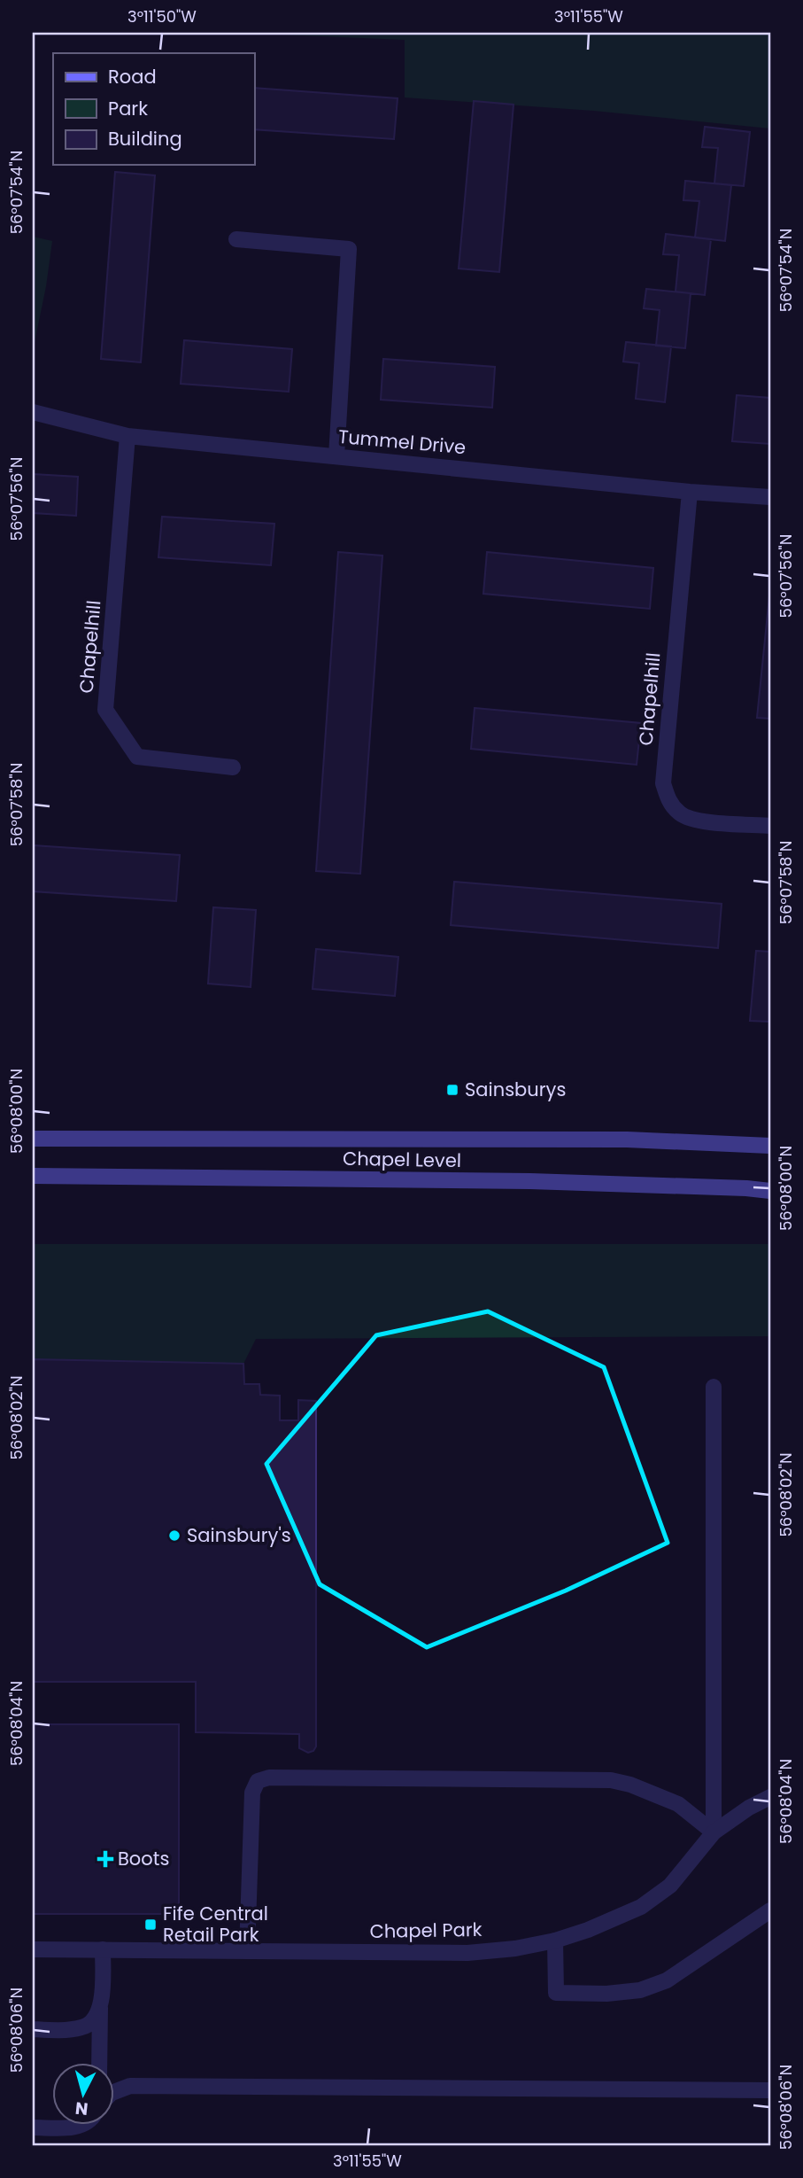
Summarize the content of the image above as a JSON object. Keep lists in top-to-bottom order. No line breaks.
{"streets":{"main road":["Chapel Level"],"street":["Tummel Drive","Chapelhill","Chapel Park"]},"crossings":[["Tummel Drive","Chapelhill"]],"places":{"transit":["Sainsburys","Fife Central Retail Park"],"other":["Sainsbury's"],"health":["Boots"]},"legend":["Road","Park","Building"],"north":"bottom","coordinates":["3°11'50\"W","3°11'55\"W","56°07'54\"N","56°07'56\"N","56°07'58\"N","56°08'00\"N","56°08'02\"N","56°08'04\"N","56°08'06\"N"]}
